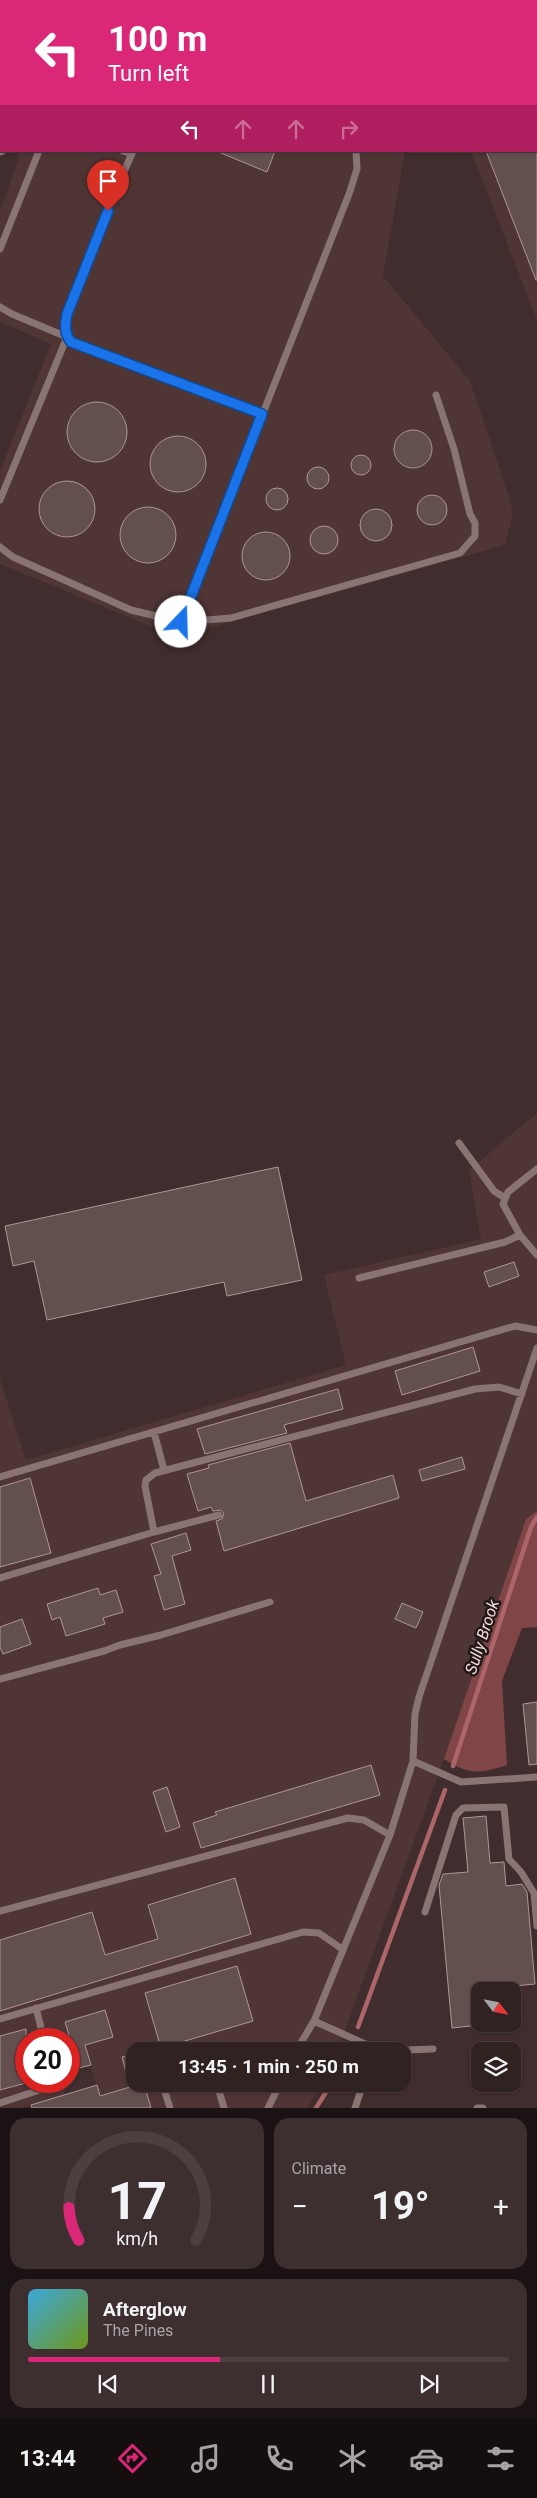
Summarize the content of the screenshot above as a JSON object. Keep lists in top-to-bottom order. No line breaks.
{"water":["Sully Brook"],"north":"bottom right","page":{"turn":["100 m","Turn left"],"limit":"20","trip":"13:45 · 1 min · 250 m","tile":"Climate","heat":["−","19°","+"],"song":["Afterglow","The Pines"],"tabs":"13:44","gauge":["17","km/h"]}}
